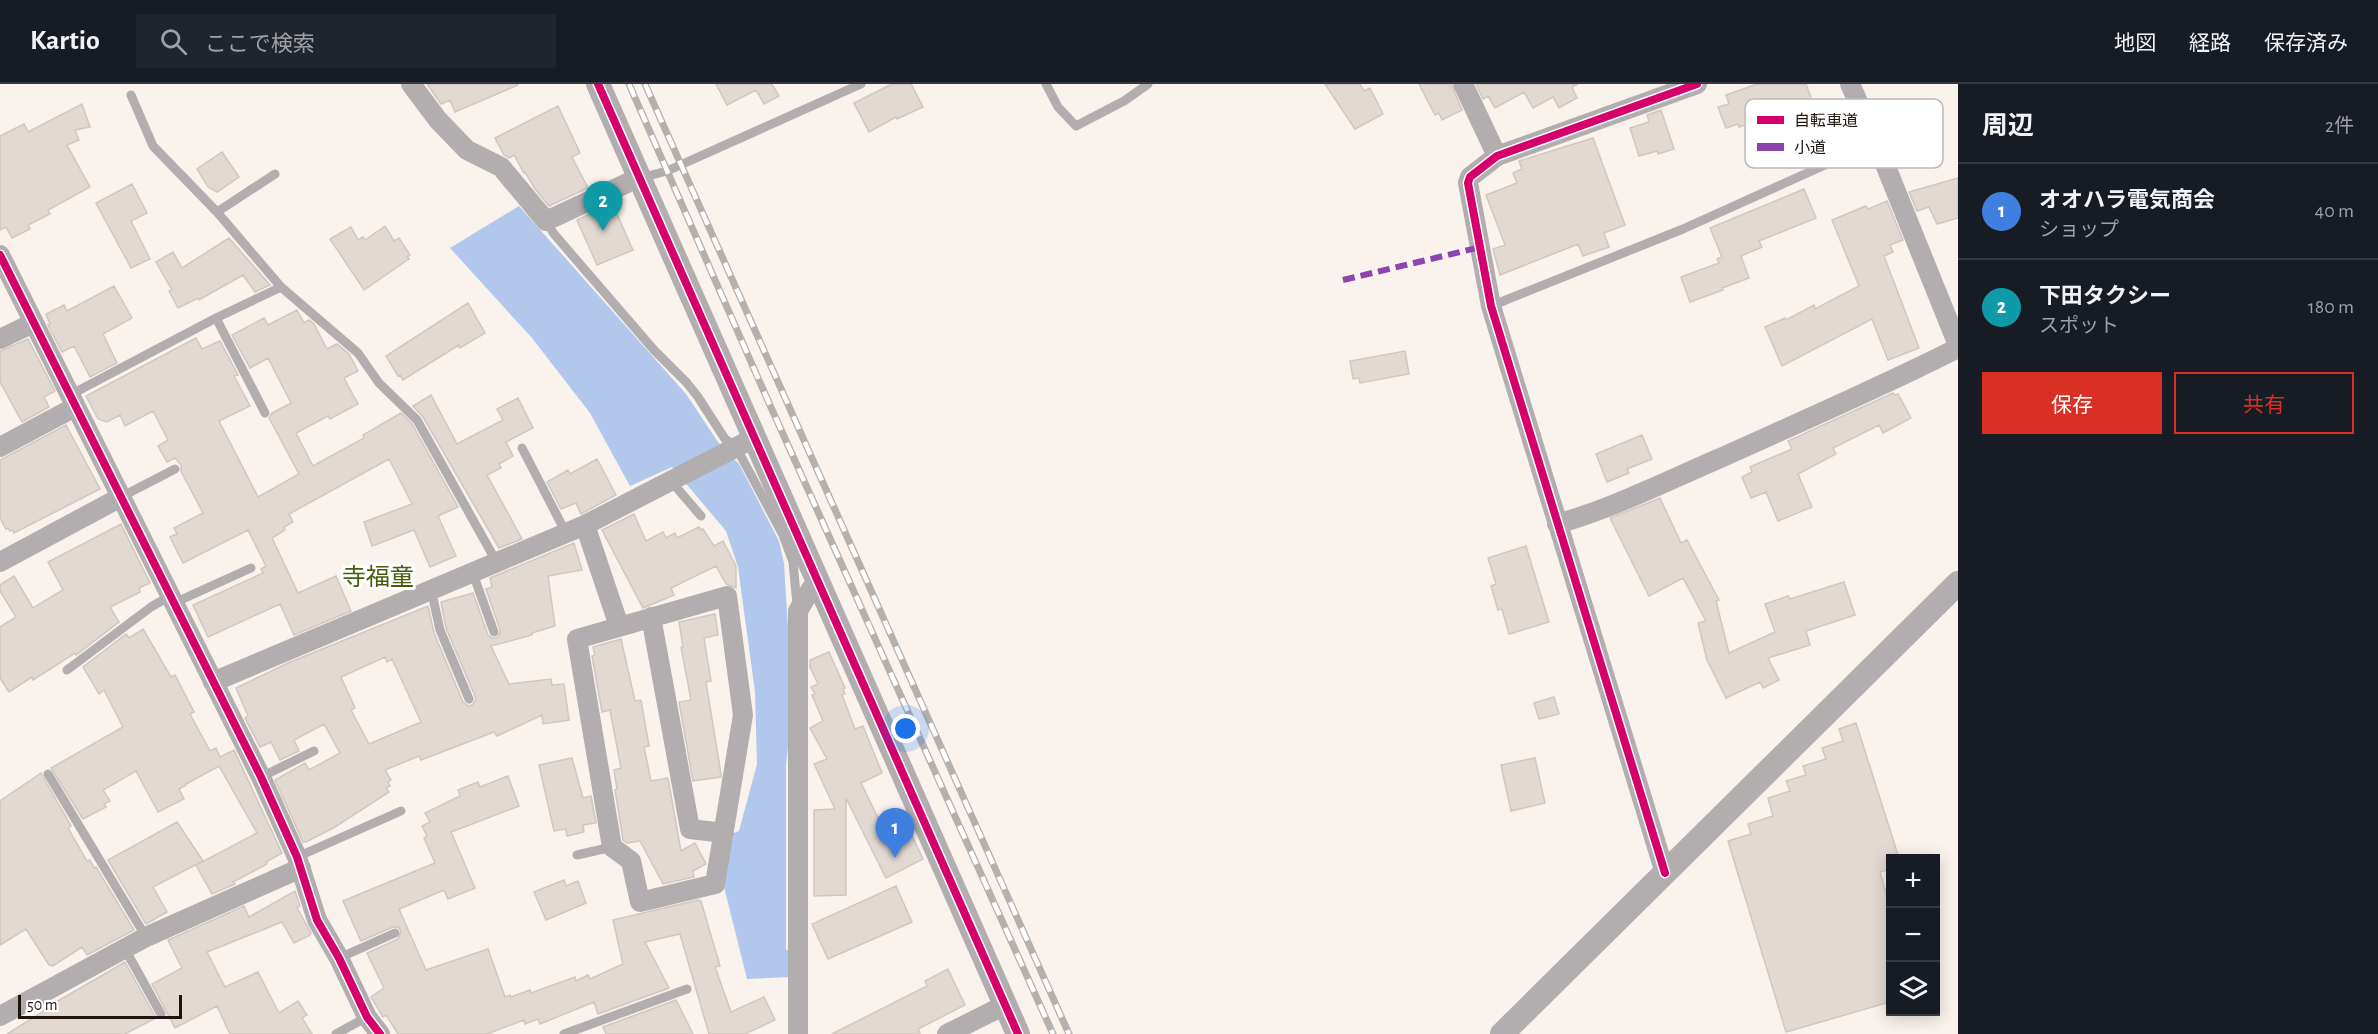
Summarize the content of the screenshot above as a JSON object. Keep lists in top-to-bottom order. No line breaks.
{"districts":["寺福童"],"legend":["自転車道","小道"],"scale_bar":"50 m","page":{"header":"Kartio","search":"ここで検索","nav":["地図","経路","保存済み"],"heading":["周辺","2件"],"list":[{"mark":"1","name":"オオハラ電気商会","note":"ショップ","value":"40 m"},{"mark":"2","name":"下田タクシー","note":"スポット","value":"180 m"}],"pins":["2","1"],"buttons":["保存","共有"],"map_buttons":["+","−"],"scale":"50 m"}}
